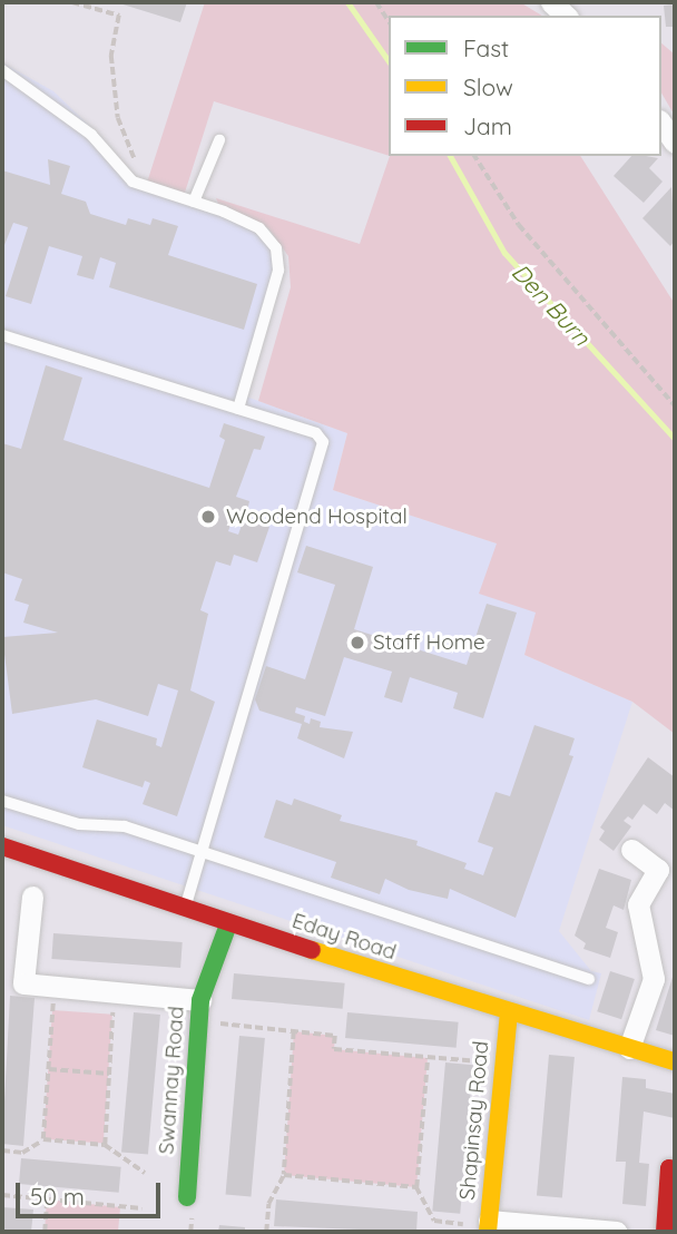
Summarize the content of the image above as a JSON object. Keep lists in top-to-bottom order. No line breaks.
{"streets":{"street":["Eday Road","Swannay Road","Shapinsay Road"]},"crossings":[["Eday Road","Swannay Road"],["Eday Road","Shapinsay Road"]],"water":["Den Burn"],"places":["Woodend Hospital","Staff Home"],"legend":["Fast","Slow","Jam"],"scale_bar":"50 m"}
